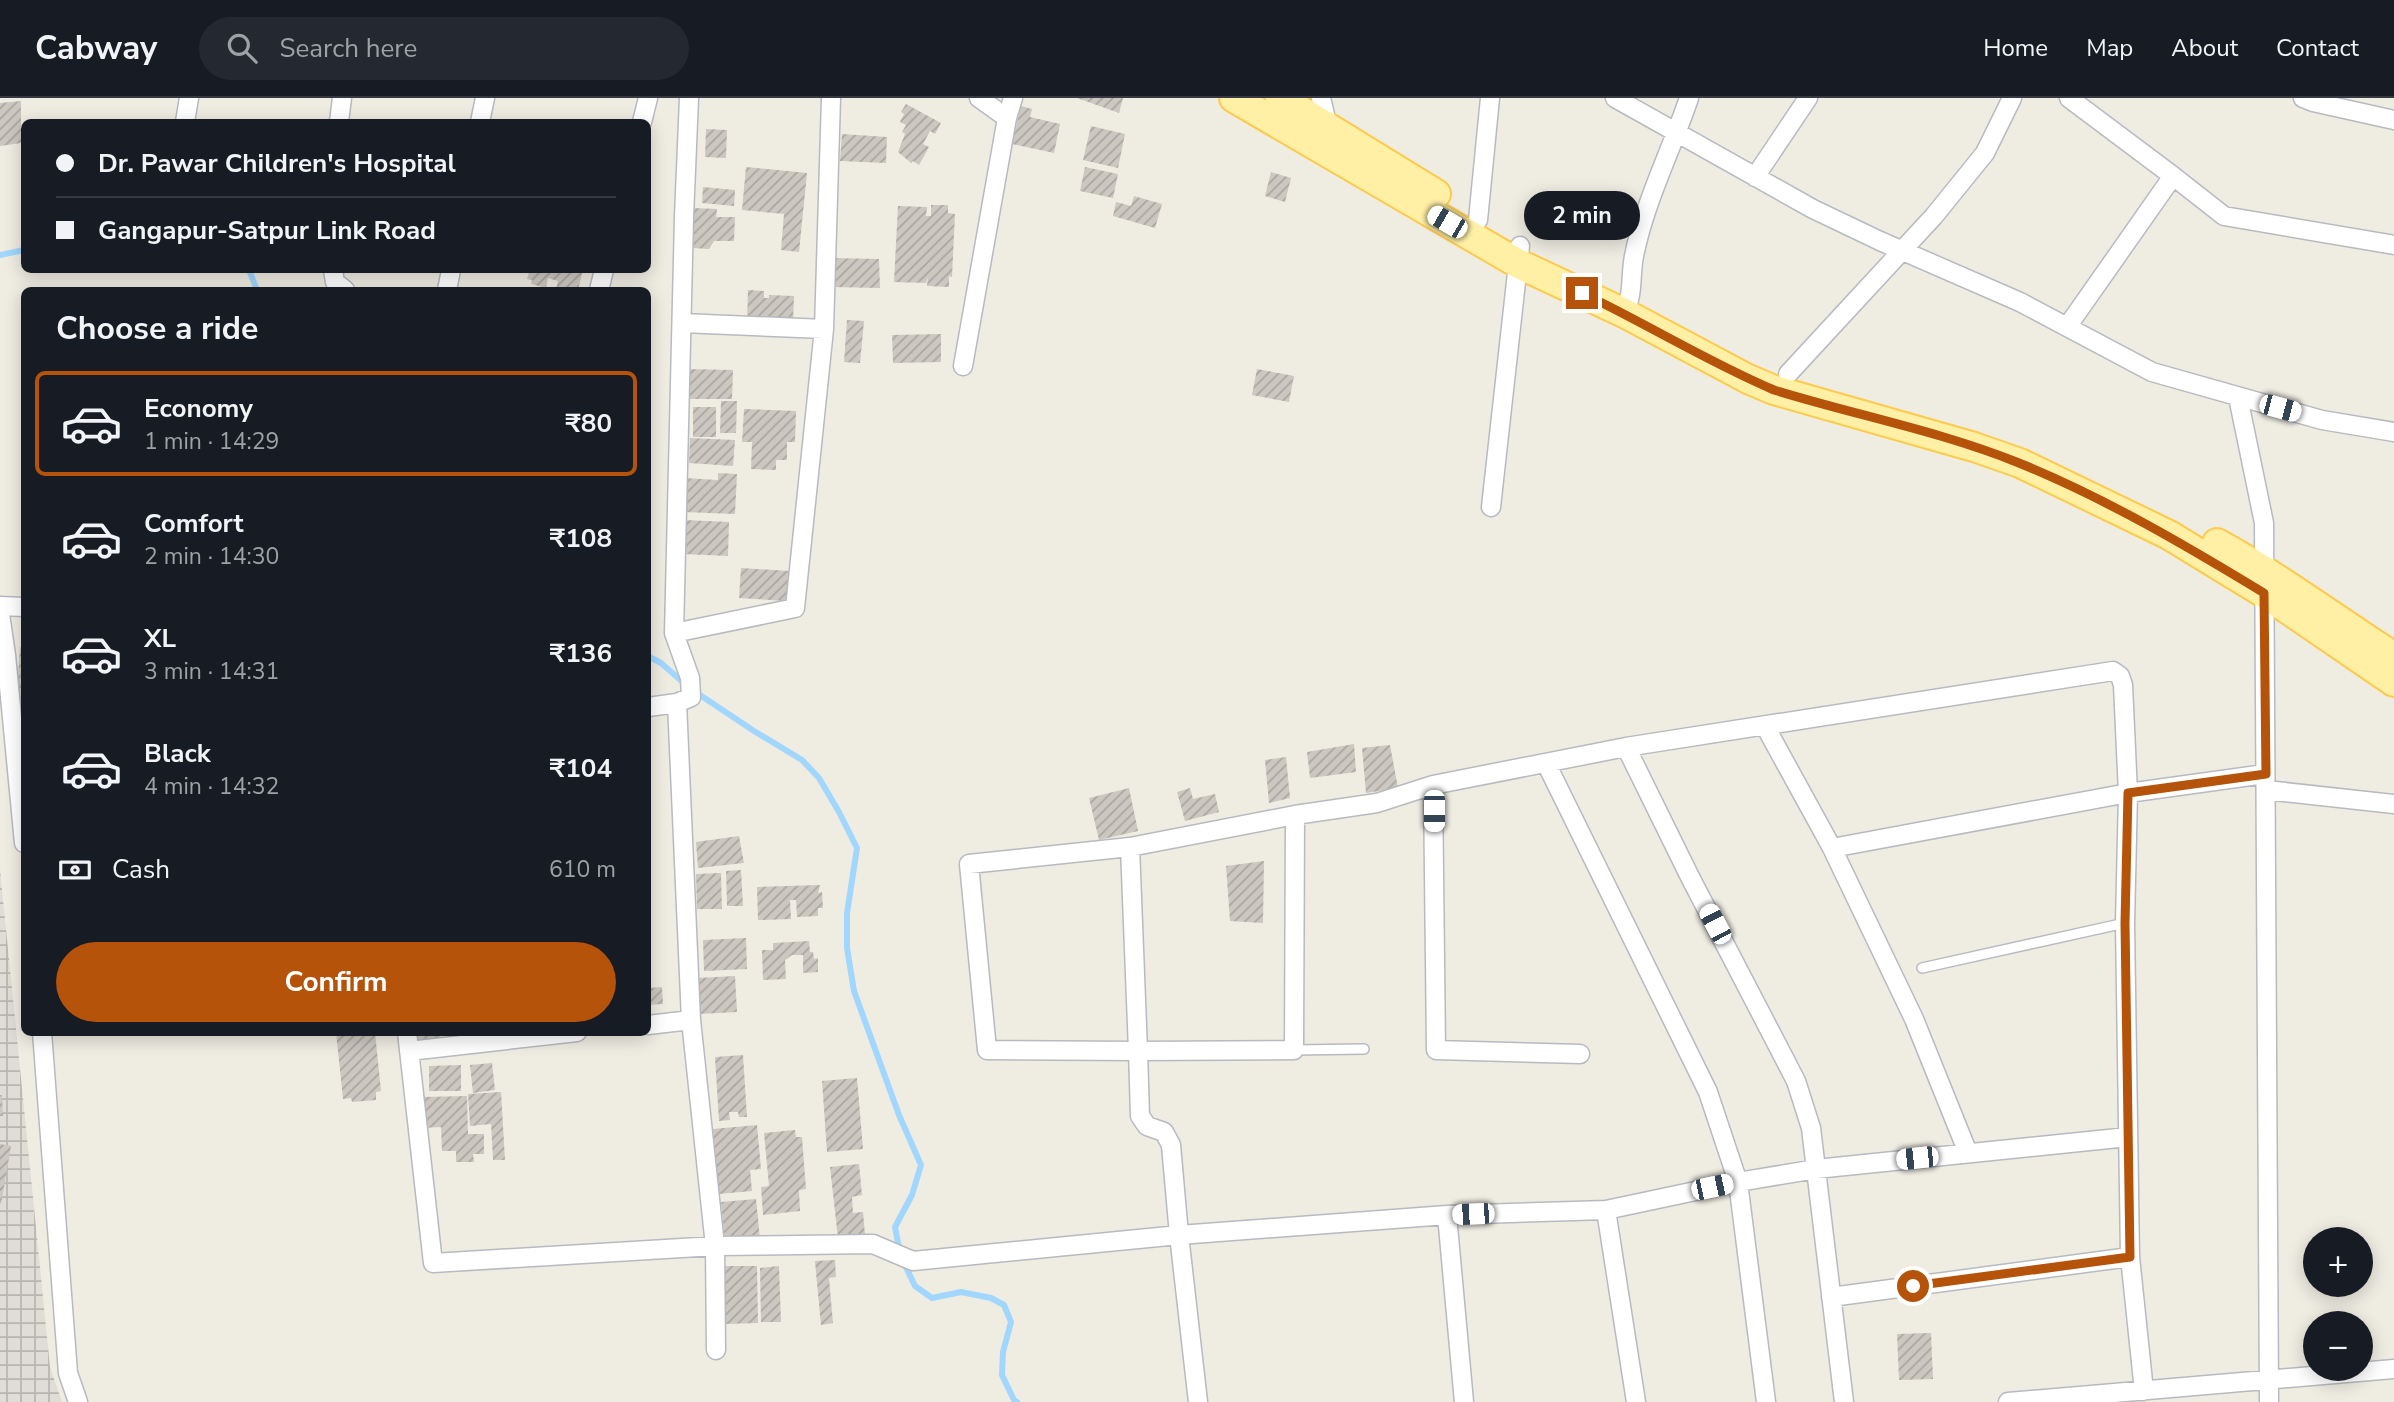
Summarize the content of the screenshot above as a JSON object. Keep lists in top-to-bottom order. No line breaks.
{"page":{"header":"Cabway","search":"Search here","nav":["Home","Map","About","Contact"],"banner":["Dr. Pawar Children's Hospital","Gangapur-Satpur Link Road"],"bubble":"2 min","heading":"Choose a ride","list":[{"name":"Economy","note":"1 min · 14:29","value":"₹80"},{"name":"Comfort","note":"2 min · 14:30","value":"₹108"},{"name":"XL","note":"3 min · 14:31","value":"₹136"},{"name":"Black","note":"4 min · 14:32","value":"₹104"}],"pay":["Cash","610 m"],"buttons":"Confirm","map_buttons":["+","−"]}}
